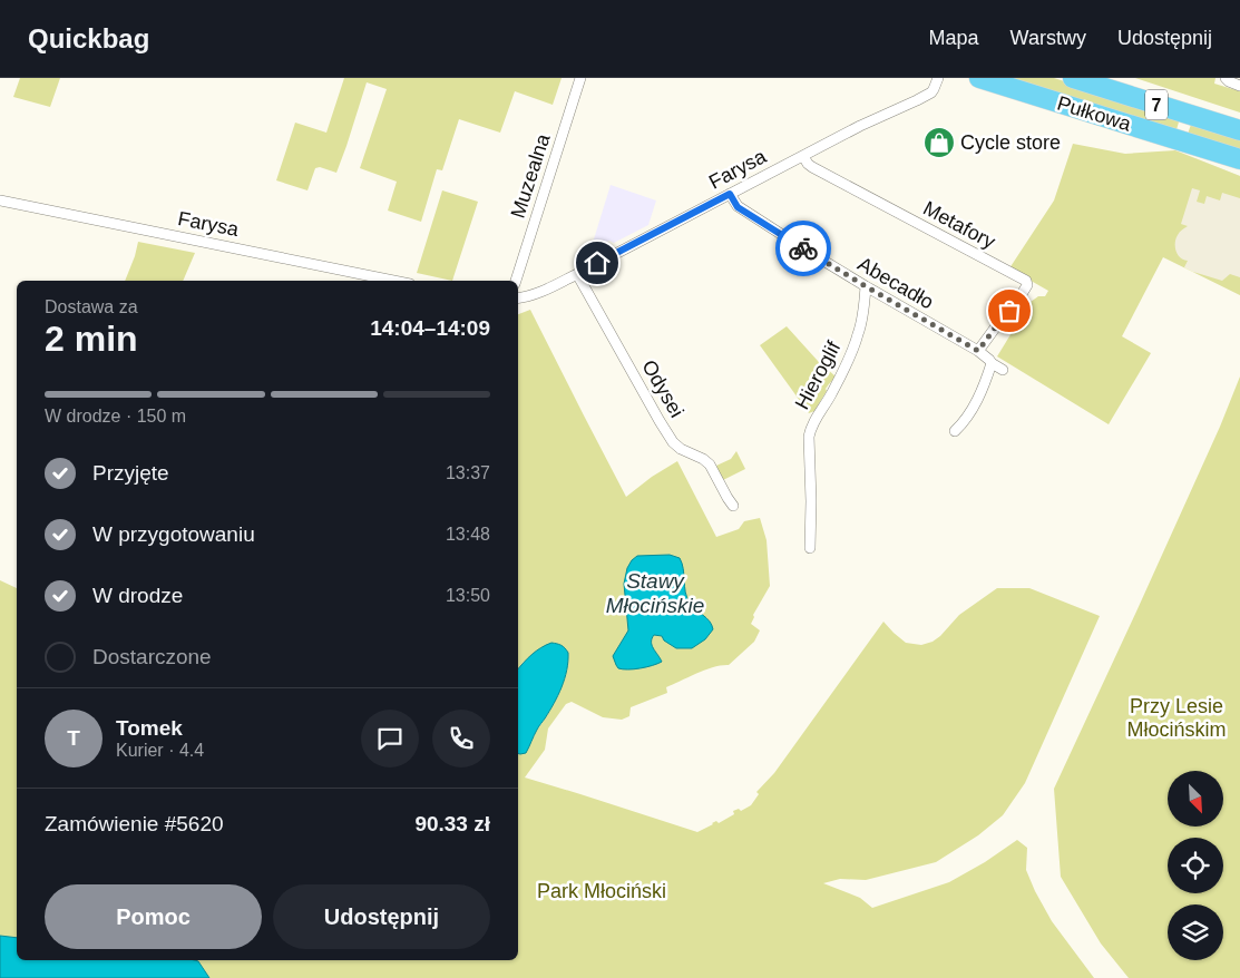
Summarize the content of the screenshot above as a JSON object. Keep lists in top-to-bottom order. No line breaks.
{"streets":{"highway":["7","Pułkowa"],"street":["Farysa","Muzealna","Metafory","Abecadło","Hieroglif","Odysei"]},"crossings":[["Farysa","Metafory"],["Farysa","Abecadło"],["Farysa","Odysei"],["Metafory","Abecadło"],["Abecadło","Hieroglif"]],"water":["Stawy Młocińskie"],"parks":["Przy Lesie Młocińskim","Park Młociński"],"places":{"shop":["Cycle store"]},"north":"bottom right","page":{"header":"Quickbag","nav":["Mapa","Warstwy","Udostępnij"],"heading":["2 min","Dostawa za","14:04–14:09"],"panel":["Tomek","Kurier · 4.4","Zamówienie #5620","90.33 zł"],"bar":"W drodze · 150 m","list":[["Przyjęte","13:37"],["W przygotowaniu","13:48"],["W drodze","13:50"],"Dostarczone"],"round":"T","buttons":["Pomoc","Udostępnij"]}}
